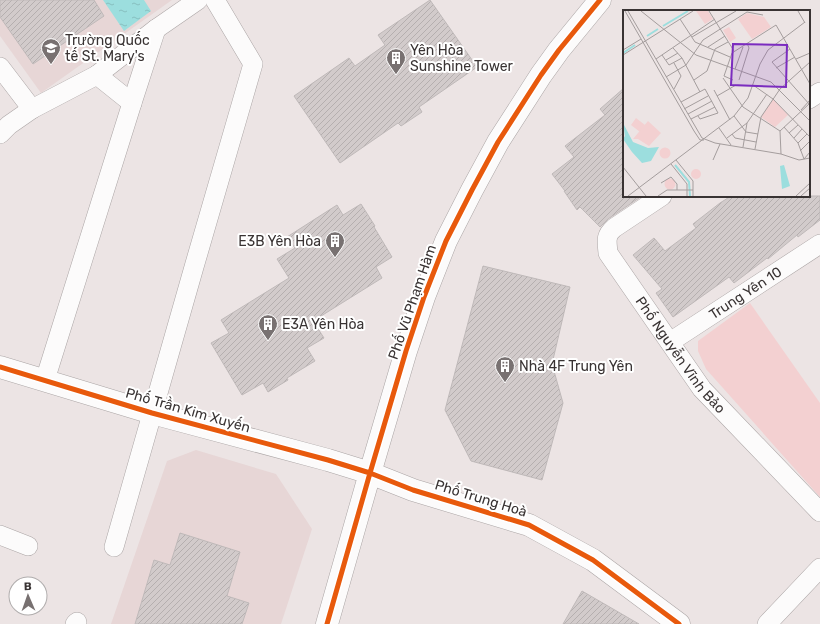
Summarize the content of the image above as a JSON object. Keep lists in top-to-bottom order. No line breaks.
{"streets":{"street":["Trung Yên 10","Phố Vũ Phạm Hàm","Phố Nguyễn Vĩnh Bảo","Phố Trần Kim Xuyến","Phố Trung Hoà"]},"crossings":[["Trung Yên 10","Phố Nguyễn Vĩnh Bảo"],["Phố Vũ Phạm Hàm","Phố Trần Kim Xuyến"],["Phố Vũ Phạm Hàm","Phố Trung Hoà"],["Phố Trần Kim Xuyến","Phố Trung Hoà"]],"places":{"school or university":["Trường Quốc tế St. Mary's"],"building":["Yên Hòa Sunshine Tower","E3B Yên Hòa","E3A Yên Hòa","Nhà 4F Trung Yên"]},"north":"top"}
